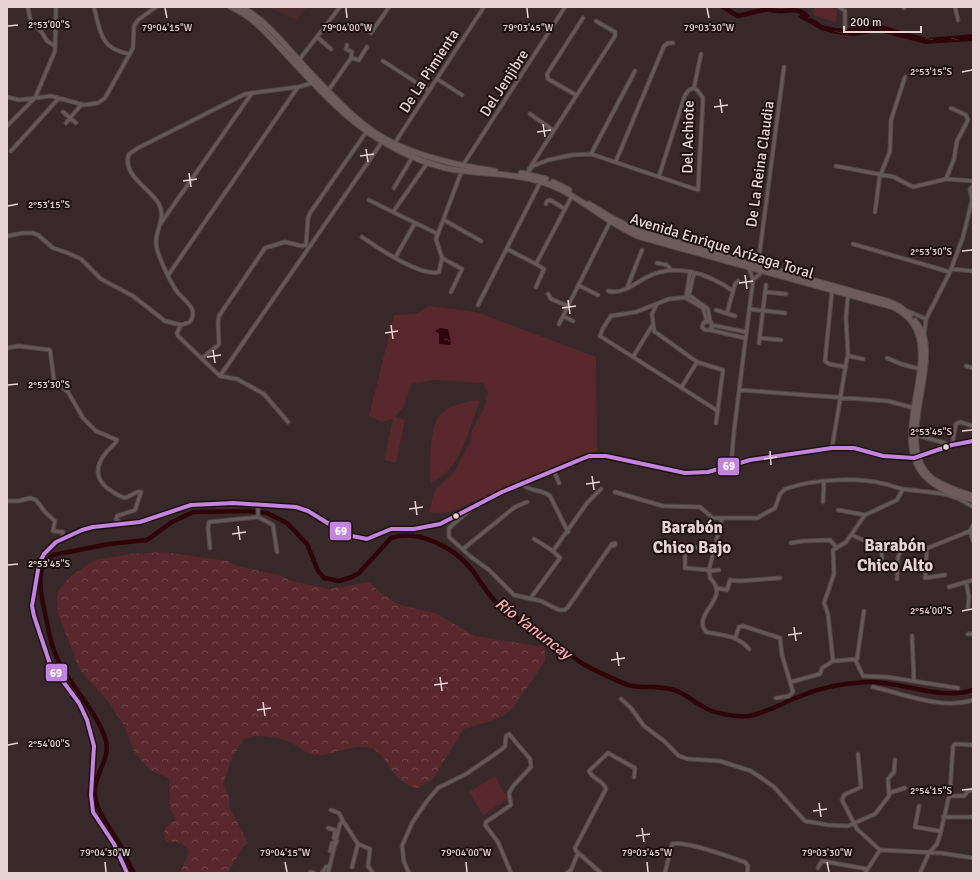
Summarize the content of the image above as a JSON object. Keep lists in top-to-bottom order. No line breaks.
{"streets":{"main road":["Avenida Enrique Arízaga Toral"],"street":["De La Pimienta","Del Jenjibre","Del Achiote","De La Reina Claudia"]},"crossings":[["De La Pimienta","Avenida Enrique Arízaga Toral"],["Del Jenjibre","Avenida Enrique Arízaga Toral"],["De La Reina Claudia","Avenida Enrique Arízaga Toral"]],"districts":["Barabón Chico Bajo","Barabón Chico Alto"],"water":["Río Yanuncay"],"lines":["transit line 69"],"scale_bar":"200 m","coordinates":["2°53'00\"S","79°04'15\"W","79°04'00\"W","79°03'45\"W","79°03'30\"W","2°53'15\"S","2°53'30\"S","2°53'45\"S","2°54'00\"S","2°54'15\"S","79°04'30\"W"]}
